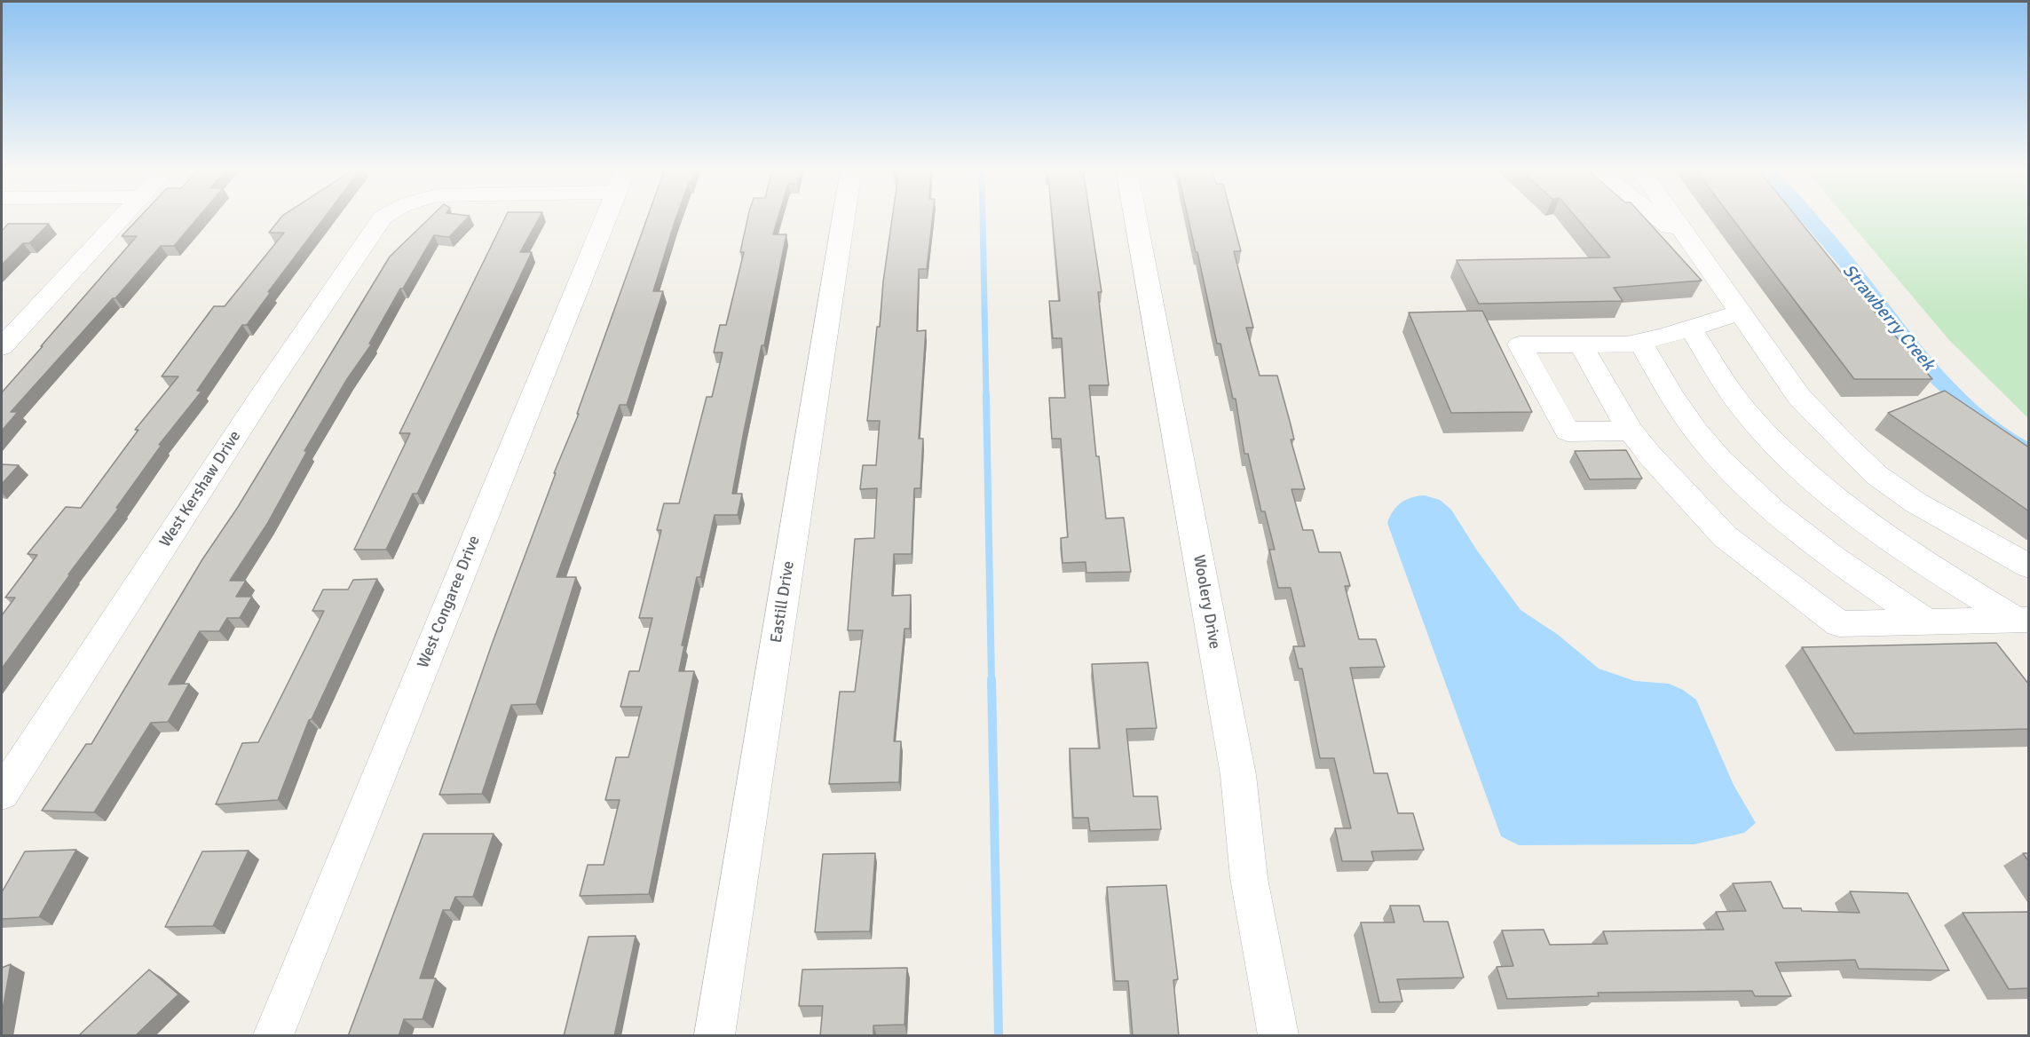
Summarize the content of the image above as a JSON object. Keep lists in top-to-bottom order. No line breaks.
{"streets":{"street":["West Kershaw Drive","West Congaree Drive","Eastill Drive","Woolery Drive"]},"water":["Strawberry Creek"]}
